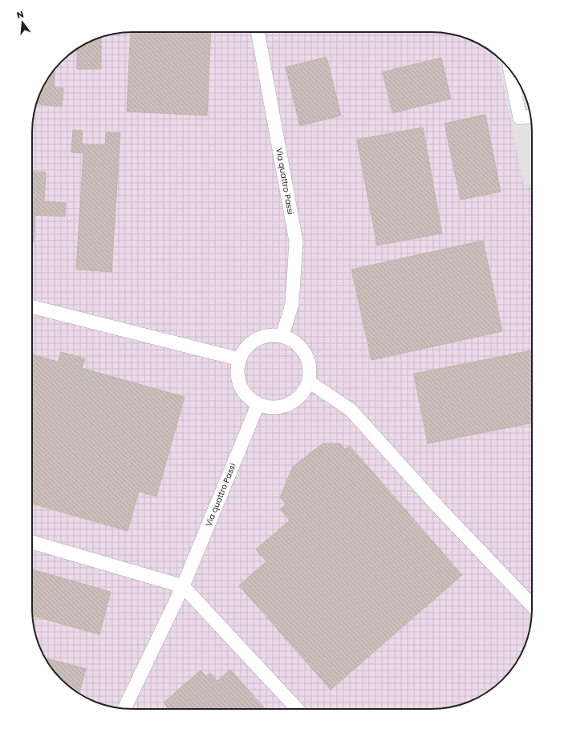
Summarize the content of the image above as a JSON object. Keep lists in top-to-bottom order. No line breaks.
{"streets":{"street":["Via quattro Passi"]},"north":"top"}
